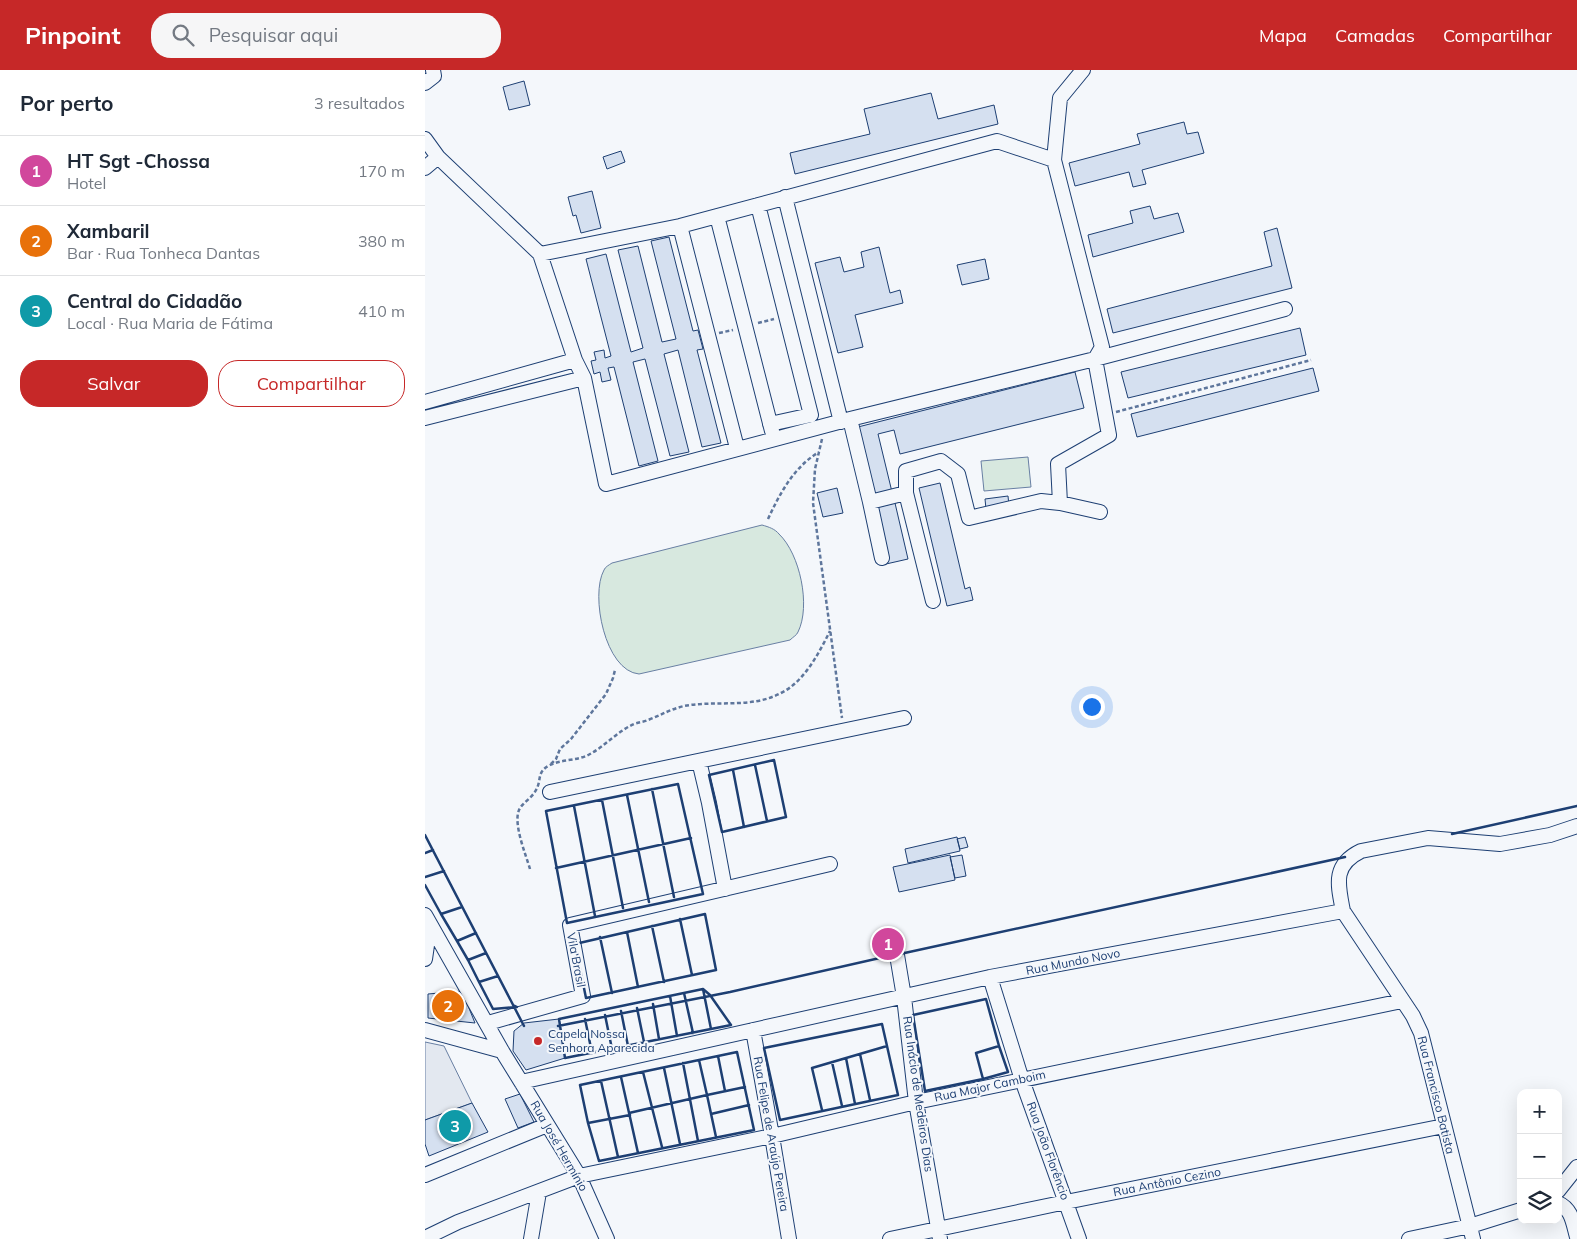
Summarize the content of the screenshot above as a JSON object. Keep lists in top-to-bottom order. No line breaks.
{"streets":{"street":["Vila Brasil","Rua Mundo Novo","Rua Major Camboim","Rua Inácio de Medeiros Dias","Rua Francisco Batista","Rua Felipe de Araújo Pereira","Rua José Hermínio","Rua João Florêncio","Rua Antônio Cezino"]},"crossings":[["Vila Brasil","Rua José Hermínio"],["Rua Mundo Novo","Rua Inácio de Medeiros Dias"],["Rua Mundo Novo","Rua Francisco Batista"],["Rua Mundo Novo","Rua Felipe de Araújo Pereira"],["Rua Mundo Novo","Rua José Hermínio"],["Rua Mundo Novo","Rua João Florêncio"],["Rua Major Camboim","Rua Inácio de Medeiros Dias"],["Rua Major Camboim","Rua Francisco Batista"],["Rua Major Camboim","Rua Felipe de Araújo Pereira"],["Rua Major Camboim","Rua José Hermínio"],["Rua Major Camboim","Rua João Florêncio"],["Rua Inácio de Medeiros Dias","Rua Antônio Cezino"],["Rua Francisco Batista","Rua Antônio Cezino"],["Rua João Florêncio","Rua Antônio Cezino"]],"places":["Capela Nossa Senhora Aparecida"],"page":{"header":"Pinpoint","search":"Pesquisar aqui","nav":["Mapa","Camadas","Compartilhar"],"heading":["Por perto","3 resultados"],"list":[{"mark":"1","name":"HT Sgt -Chossa","note":"Hotel","value":"170 m"},{"mark":"2","name":"Xambaril","note":"Bar · Rua Tonheca Dantas","value":"380 m"},{"mark":"3","name":"Central do Cidadão","note":"Local · Rua Maria de Fátima","value":"410 m"}],"buttons":["Salvar","Compartilhar"],"pins":["1","2","3"],"map_buttons":["+","−"]}}
